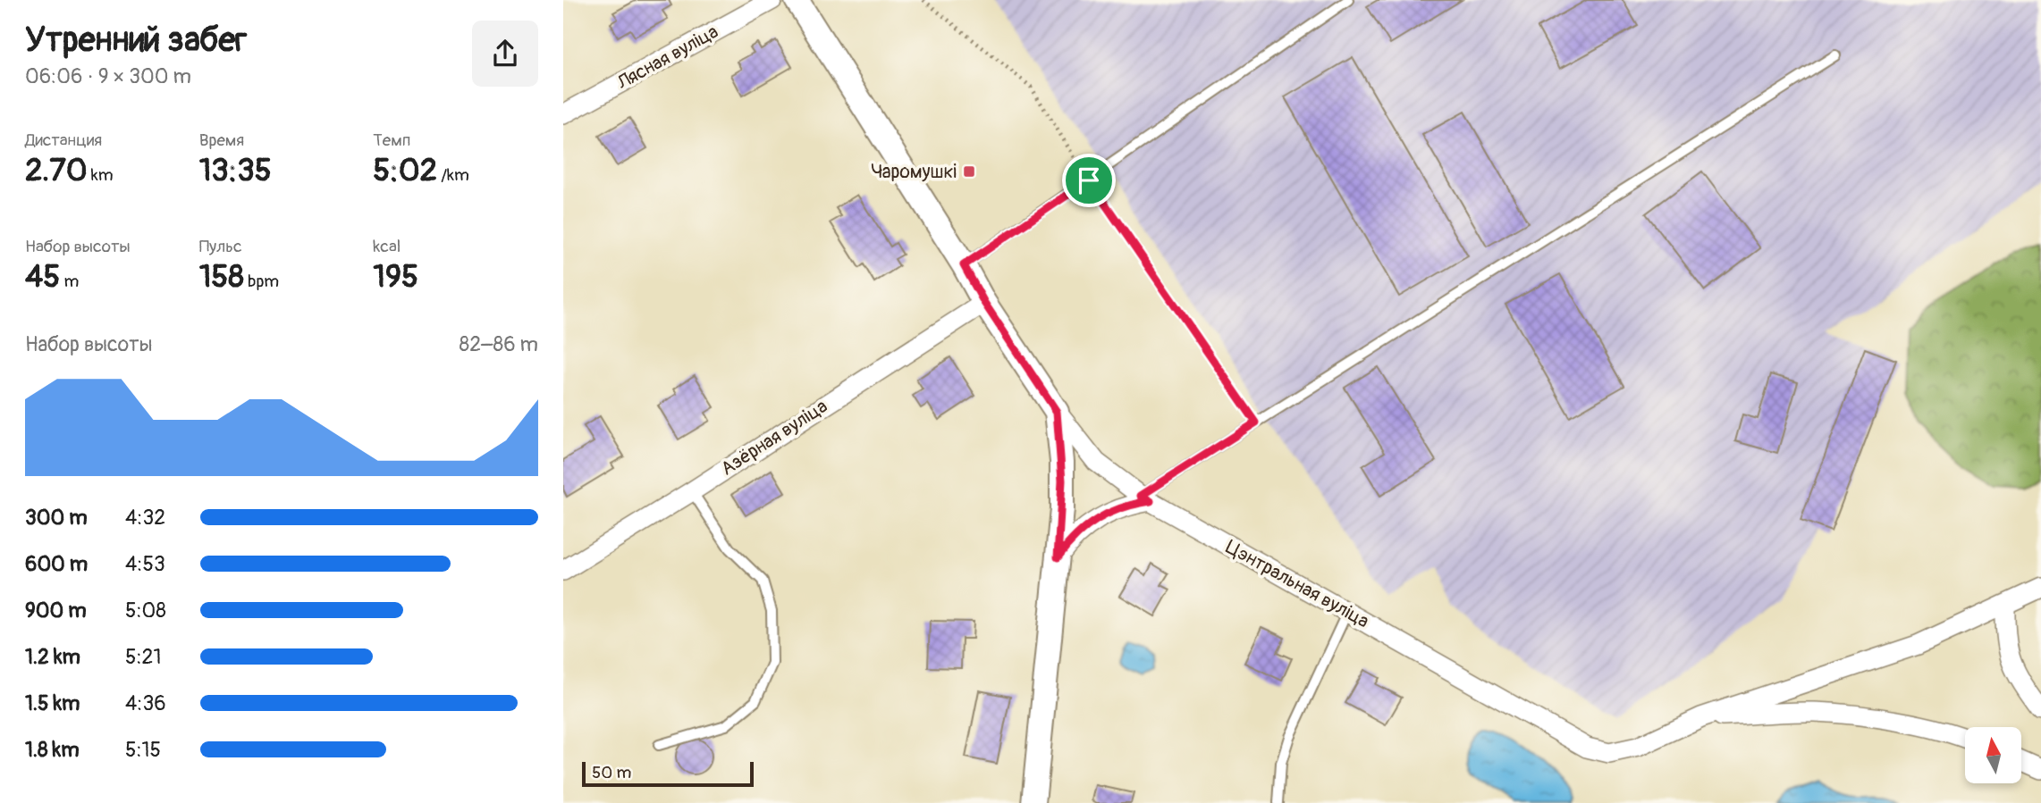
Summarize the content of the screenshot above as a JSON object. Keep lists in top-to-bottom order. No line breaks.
{"streets":{"street":["Лясная вуліца","Азёрная вуліца","Цэнтральная вуліца"]},"crossings":[["Азёрная вуліца","Цэнтральная вуліца"]],"places":{"transit":["Чаромушкі"]},"scale_bar":"50 m","north":"top","page":{"heading":["Утренний забег","06:06 · 9 × 300 m"],"stats":[["Дистанция","2.70 km"],["Время","13:35"],["Темп","5:02 /km"],["Набор высоты","45 m"],["Пульс","158 bpm"],["kcal","195"]],"chart":["Набор высоты","82–86 m"],"list":[{"name":"300 m","note":"4:32"},{"name":"600 m","note":"4:53"},{"name":"900 m","note":"5:08"},{"name":"1.2 km","note":"5:21"},{"name":"1.5 km","note":"4:36"},{"name":"1.8 km","note":"5:15"}],"scale":"50 m"}}
